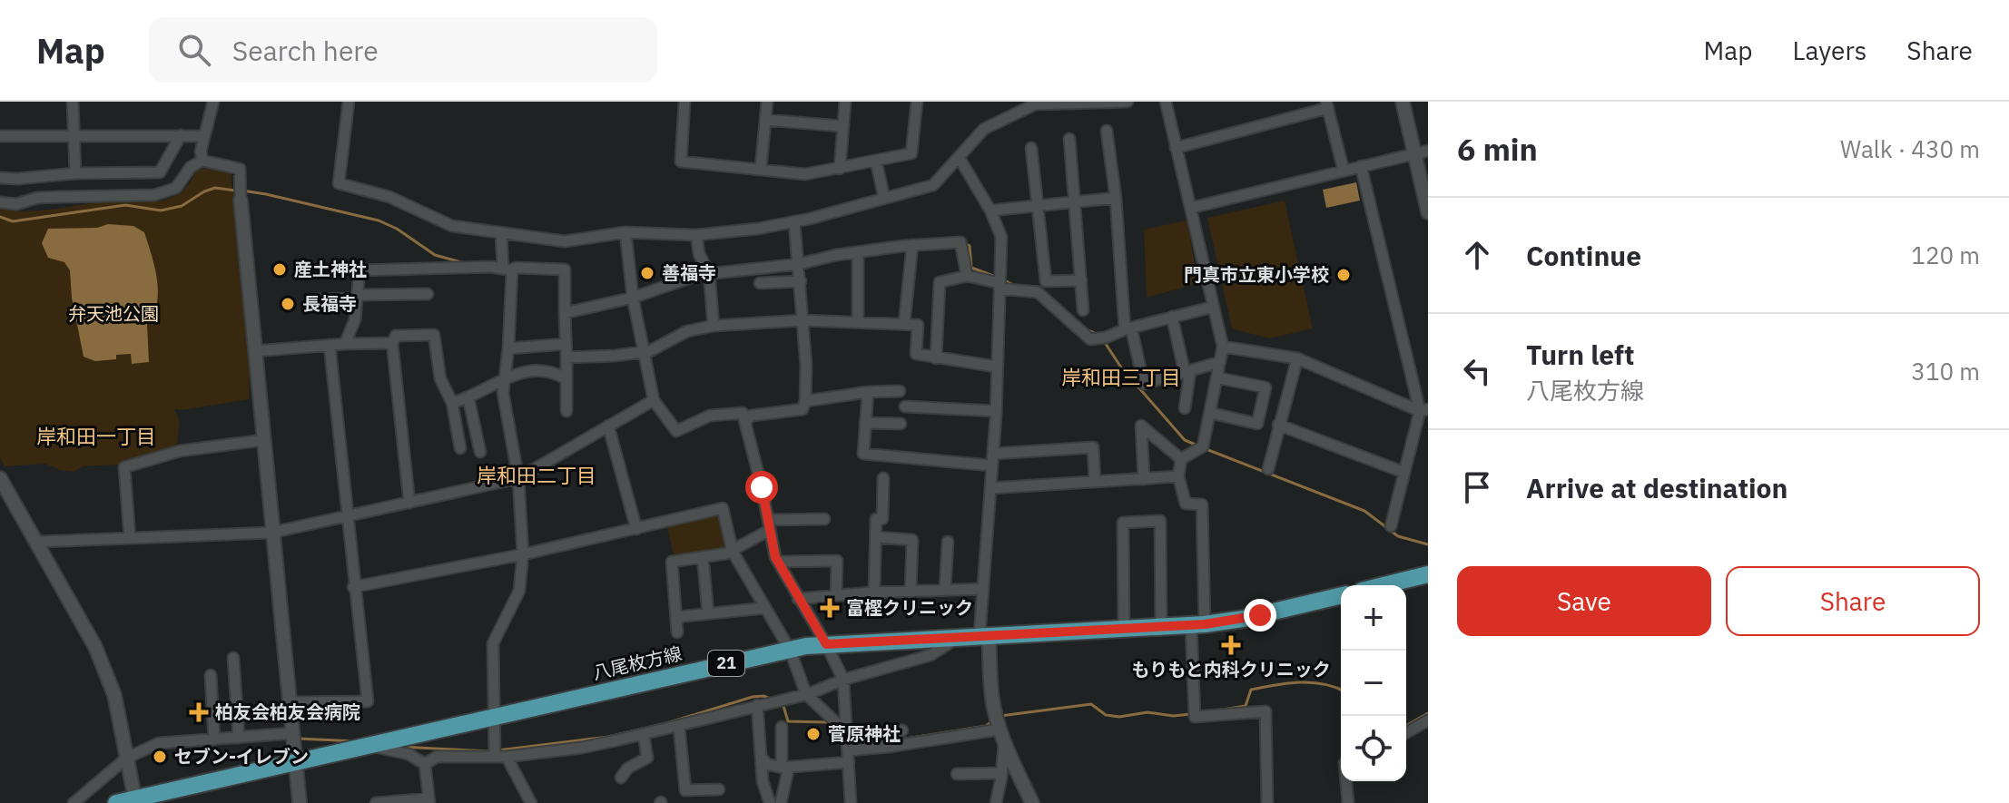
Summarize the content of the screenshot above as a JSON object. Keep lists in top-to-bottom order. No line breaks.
{"streets":{"main road":["八尾枚方線","21"]},"districts":["岸和田三丁目","岸和田一丁目","岸和田二丁目"],"parks":["弁天池公園"],"places":{"other":["産土神社","善福寺","門真市立東小学校","長福寺","菅原神社","セブン-イレブン"],"health":["富樫クリニック","もりもと内科クリニック","柏友会柏友会病院"]},"page":{"header":"Map","search":"Search here","nav":["Map","Layers","Share"],"heading":["6 min","Walk · 430 m"],"list":[["Continue","120 m"],["Turn left","八尾枚方線","310 m"],"Arrive at destination"],"buttons":["Save","Share"],"map_buttons":["+","−"]}}
